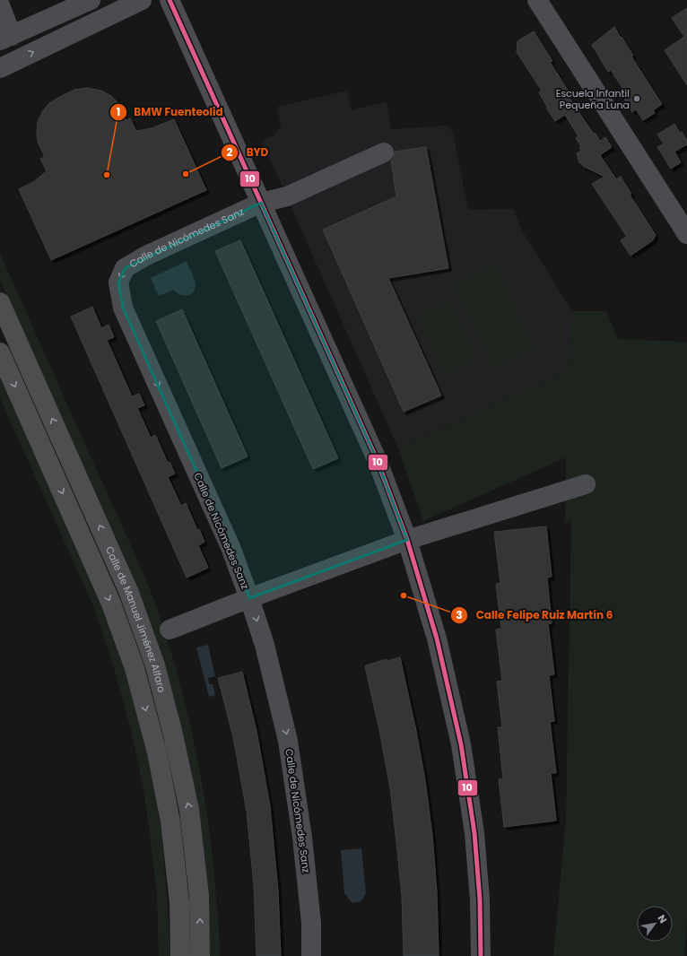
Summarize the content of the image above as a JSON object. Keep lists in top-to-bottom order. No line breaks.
{"streets":{"highway":["Calle de Manuel Jiménez Alfaro"],"street":["Calle de Nicómedes Sanz"]},"places":["Escuela Infantil Pequeña Luna","BYD","BMW Fuenteolid","Calle Felipe Ruiz Martín 6"],"lines":["transit line 10"],"north":"top right"}
